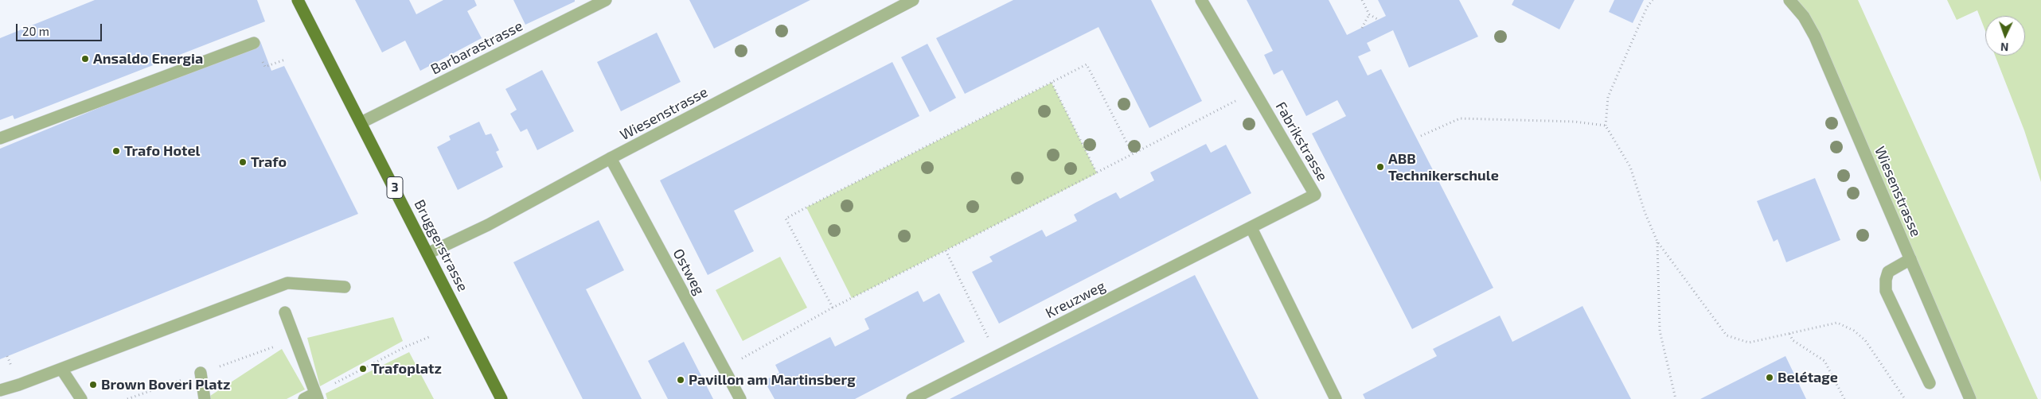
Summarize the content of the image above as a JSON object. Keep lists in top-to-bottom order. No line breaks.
{"streets":{"main road":["3","Bruggerstrasse"],"street":["Barbarastrasse","Wiesenstrasse","Fabrikstrasse","Ostweg","Kreuzweg"]},"crossings":[["Barbarastrasse","Bruggerstrasse"],["Wiesenstrasse","Bruggerstrasse"],["Wiesenstrasse","Ostweg"],["Fabrikstrasse","Kreuzweg"]],"places":["Ansaldo Energia","Trafo Hotel","Trafo","ABB Technikerschule","Trafoplatz","Belétage","Pavillon am Martinsberg","Brown Boveri Platz"],"scale_bar":"20 m","north":"bottom"}
